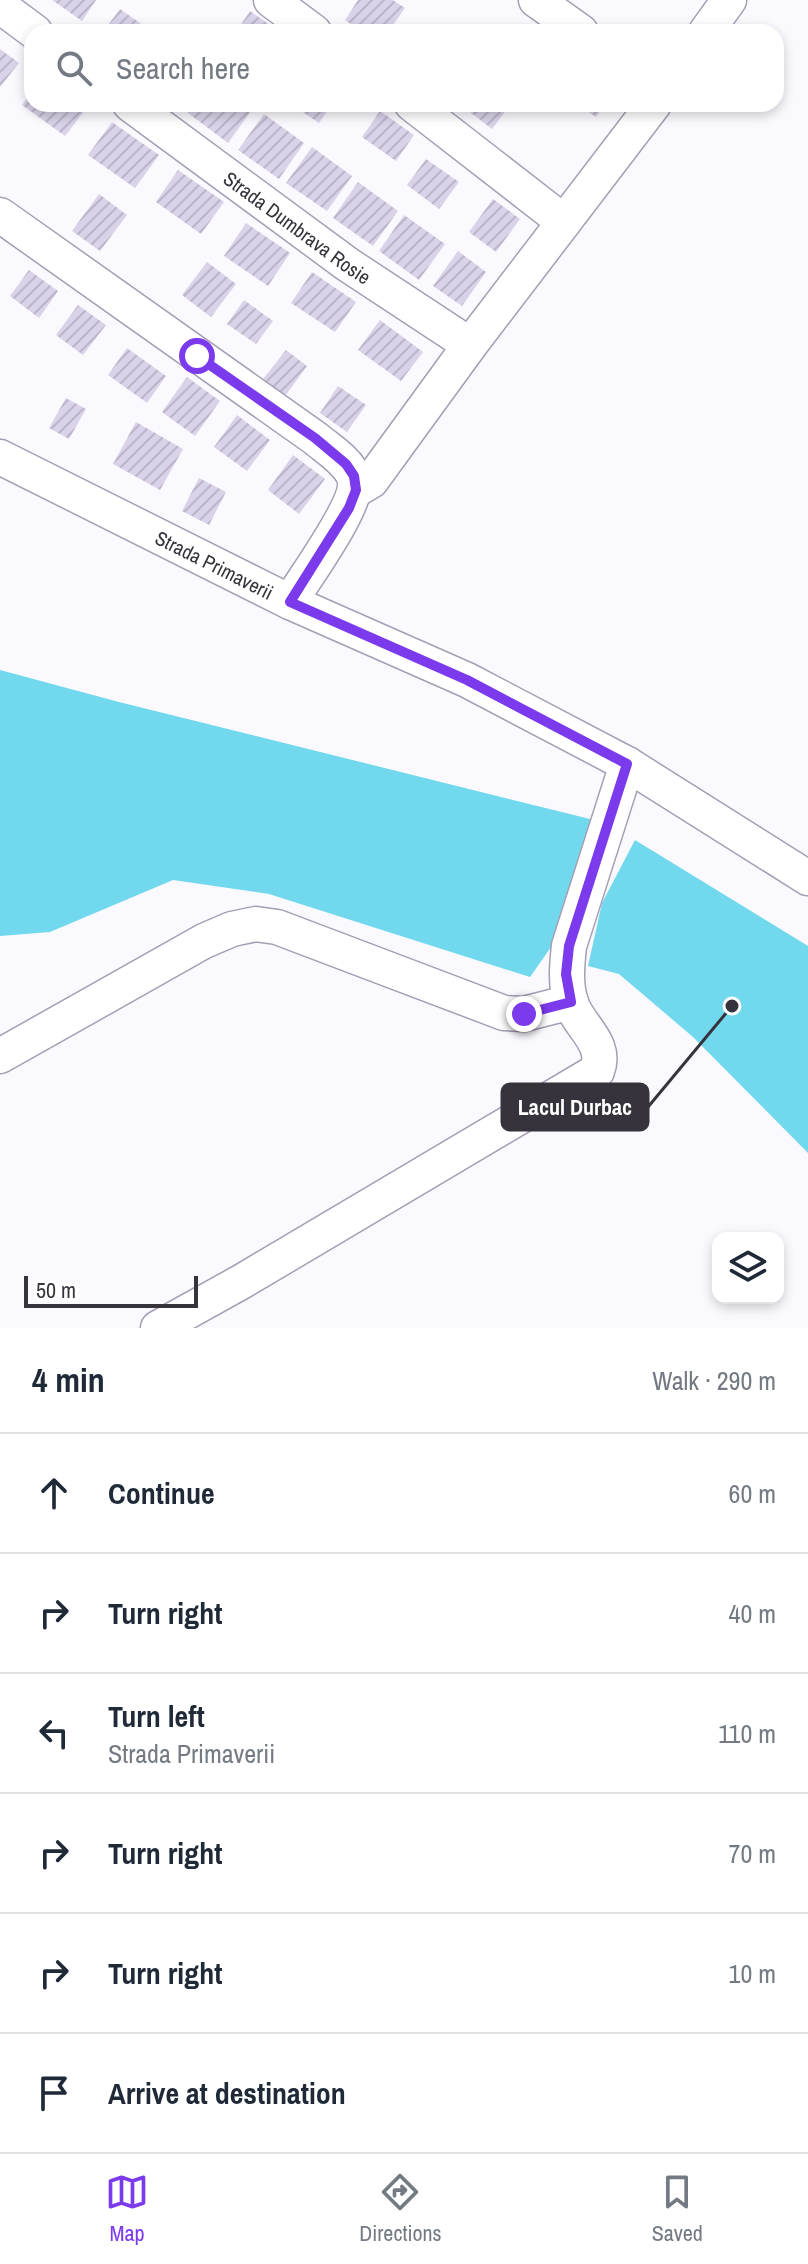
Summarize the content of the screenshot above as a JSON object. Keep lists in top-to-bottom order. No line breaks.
{"streets":{"street":["Strada Dumbrava Rosie","Strada Primaverii"]},"places":["Lacul Durbac"],"scale_bar":"50 m","page":{"search":"Search here","scale":"50 m","heading":["4 min","Walk · 290 m"],"list":[["Continue","60 m"],["Turn right","40 m"],["Turn left","Strada Primaverii","110 m"],["Turn right","70 m"],["Turn right","10 m"],"Arrive at destination"],"nav":["Map","Directions","Saved"]}}
